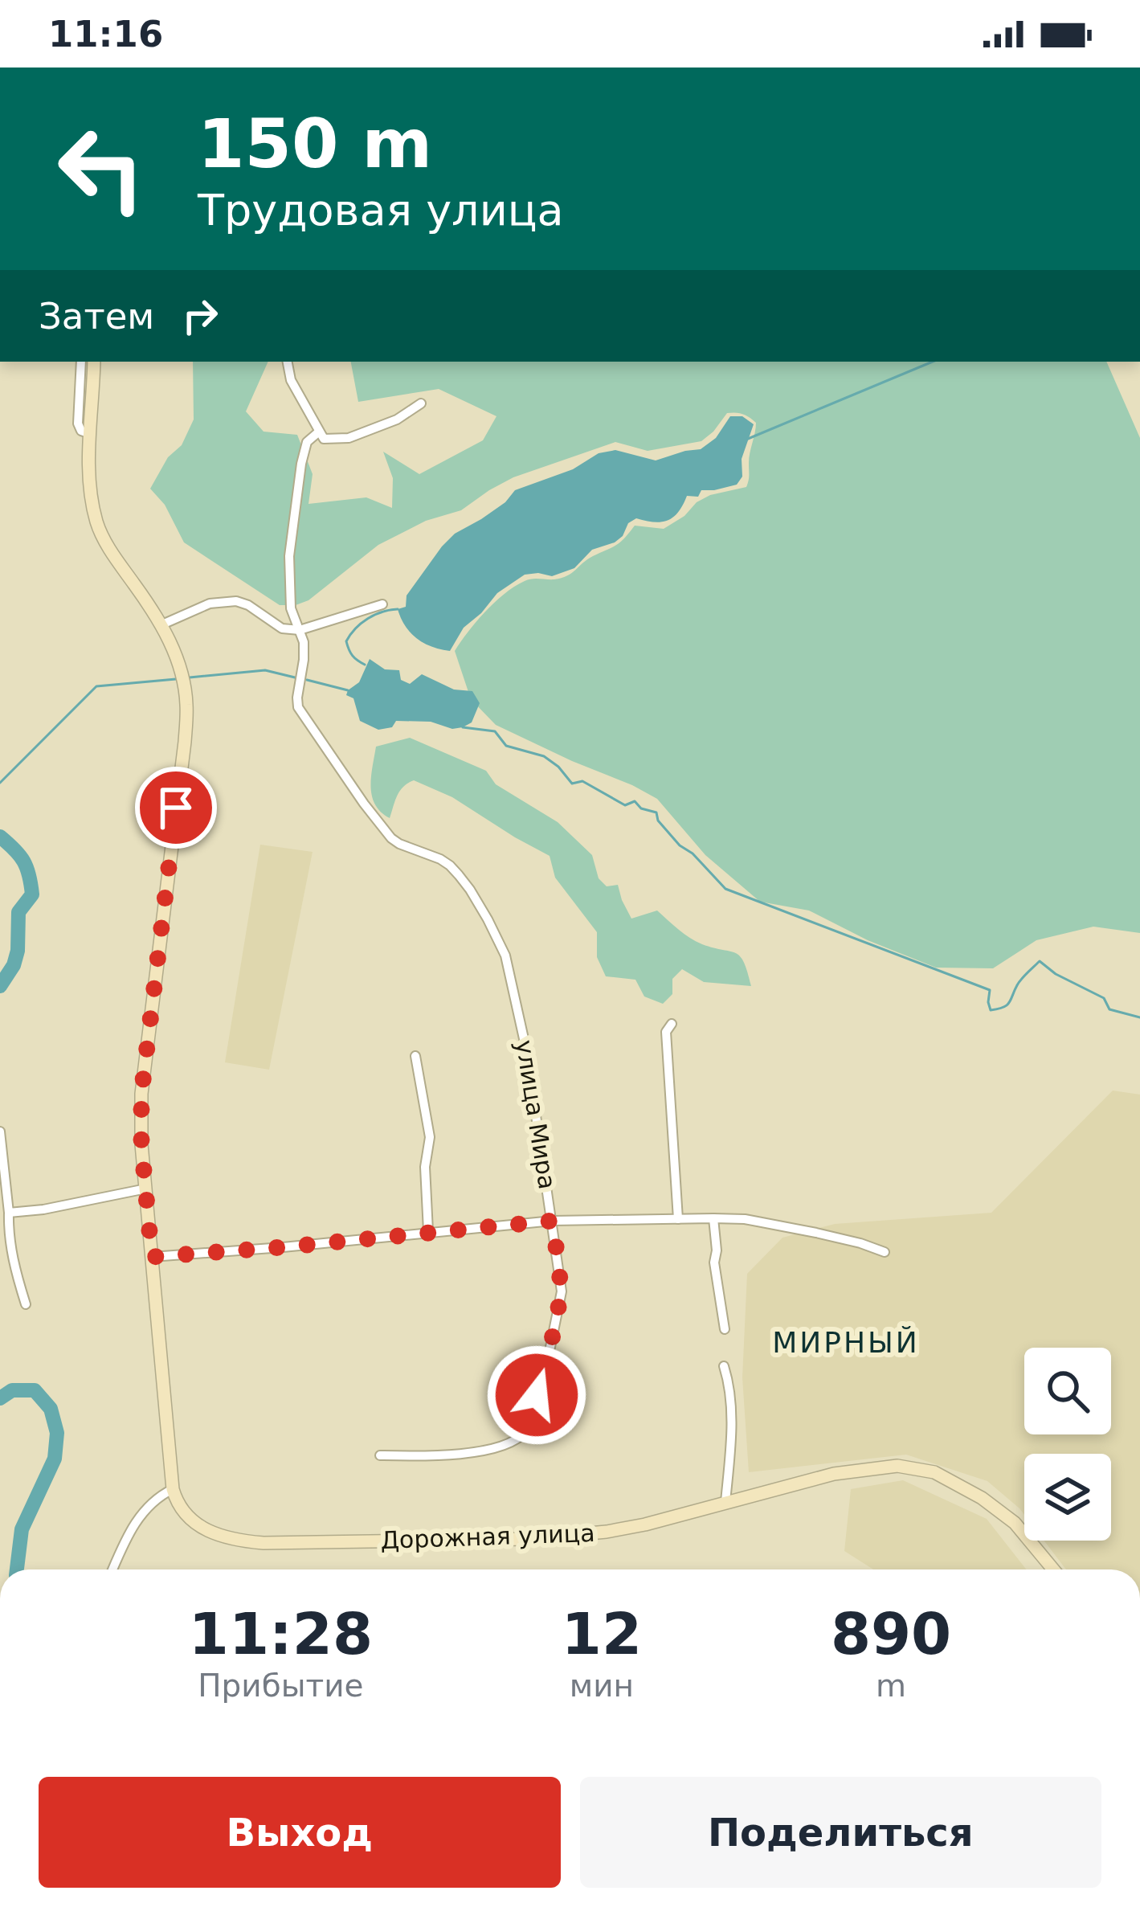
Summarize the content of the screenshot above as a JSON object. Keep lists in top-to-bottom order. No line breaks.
{"streets":{"street":["улица Мира","Дорожная улица"]},"districts":["МИРНЫЙ"],"page":{"status":"11:16","turn":["150 m","Трудовая улица"],"then":"Затем","eta":["11:28","Прибытие","12","мин","890","m"],"buttons":["Выход","Поделиться"]}}
